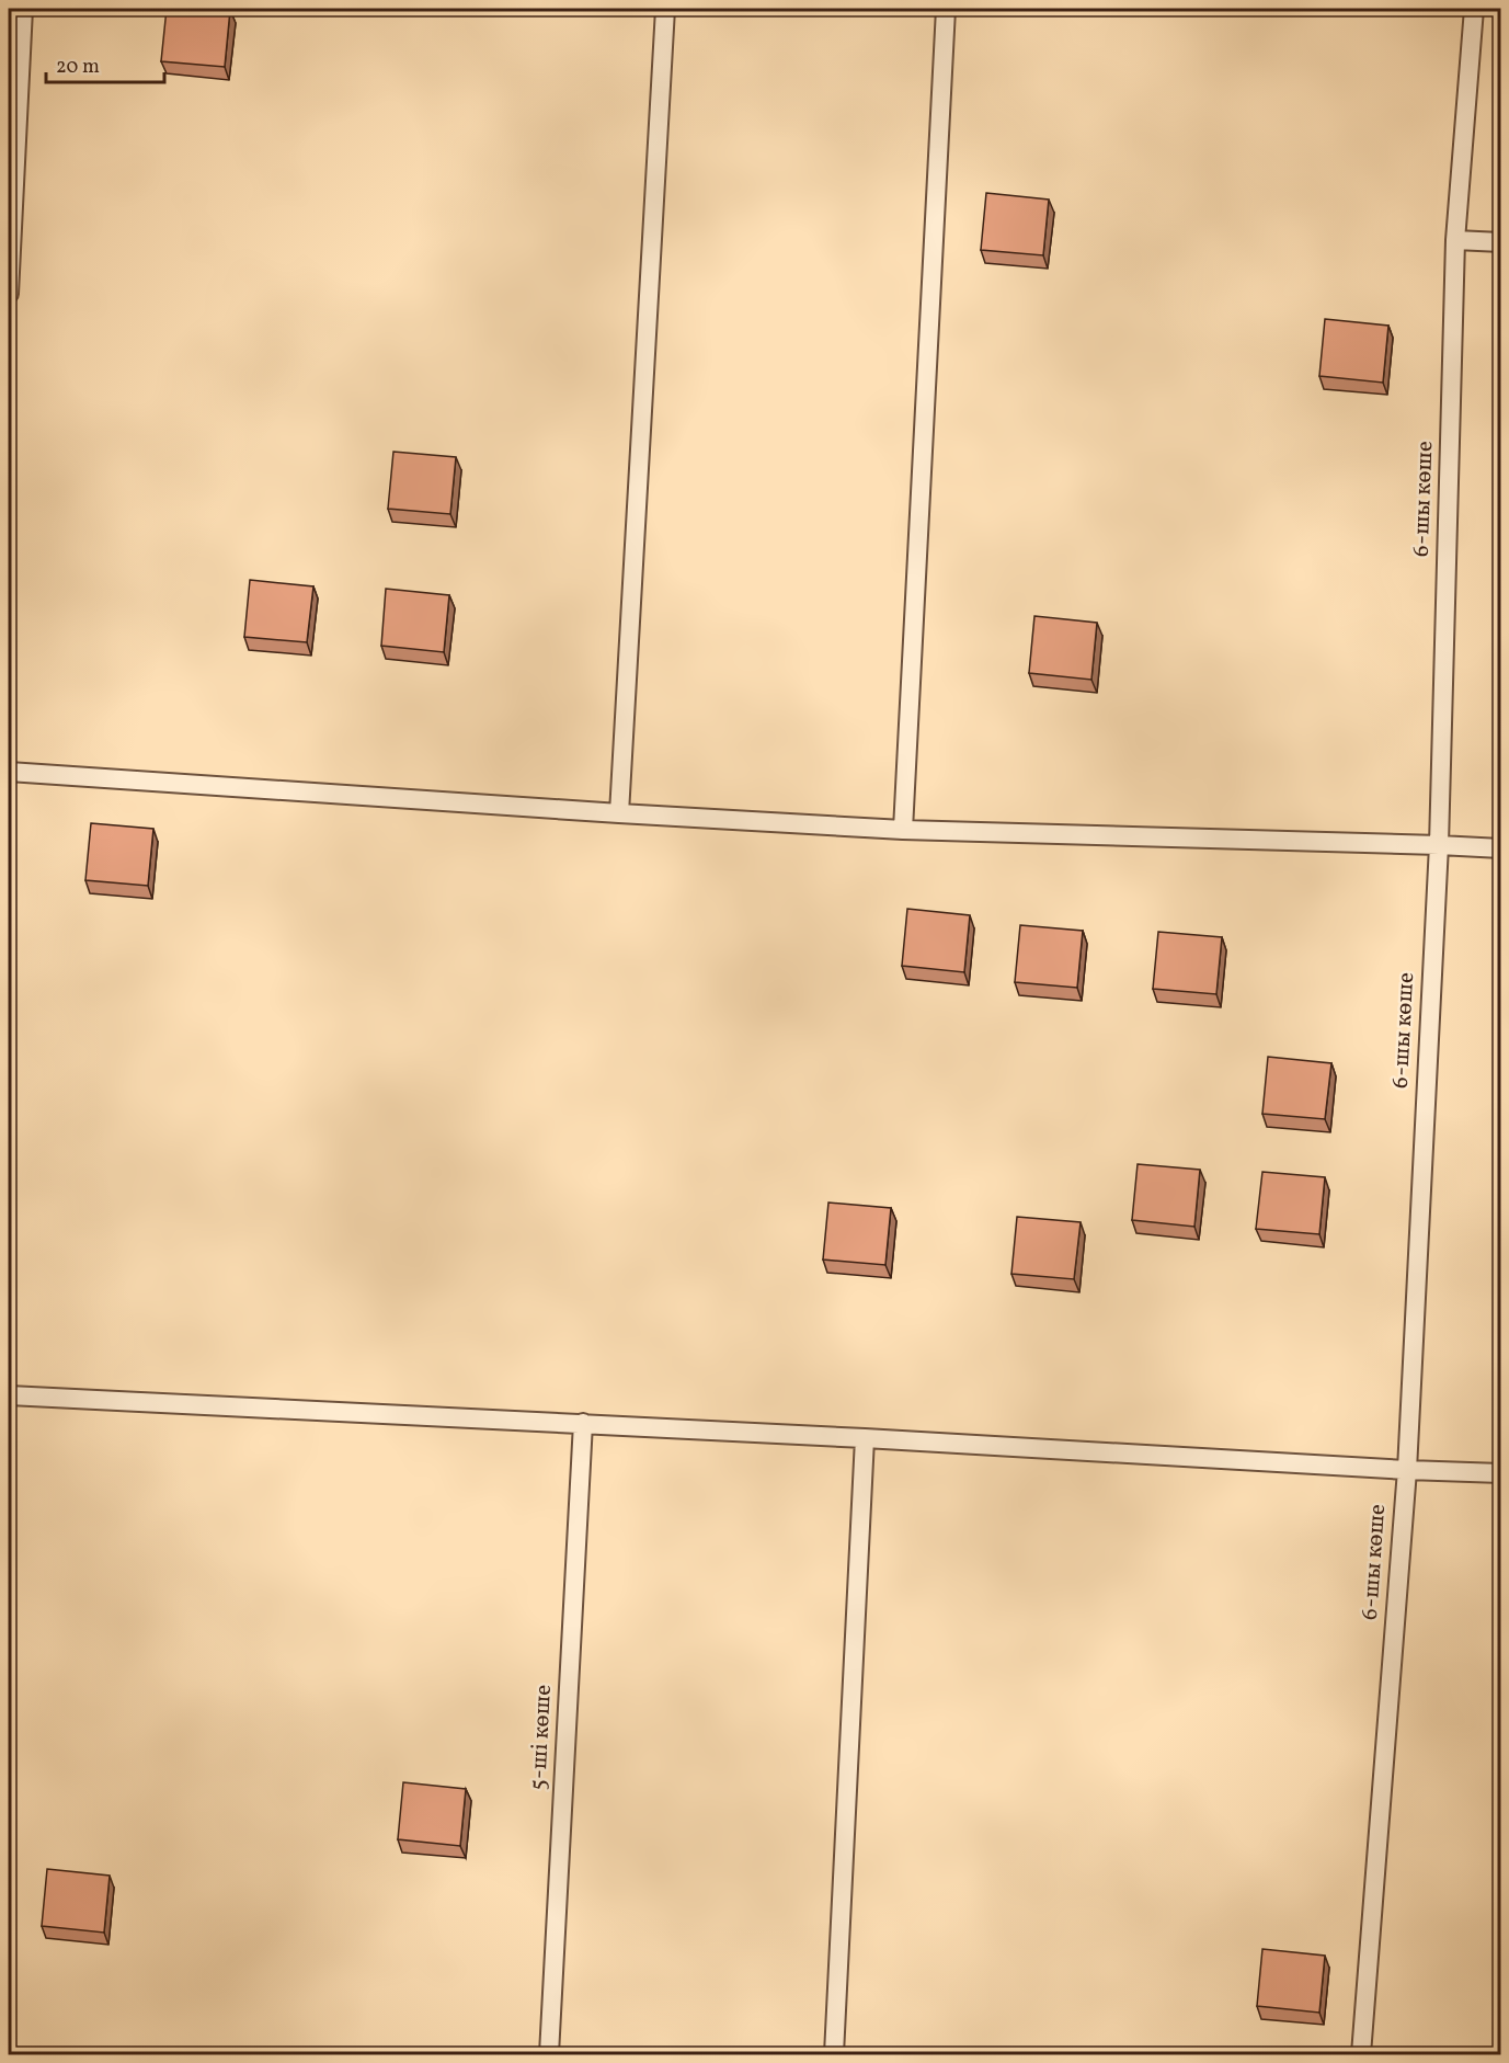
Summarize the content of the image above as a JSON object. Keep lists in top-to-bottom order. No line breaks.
{"streets":{"lane":["6-шы көше","5-ші көше"]},"scale_bar":"20 m"}
